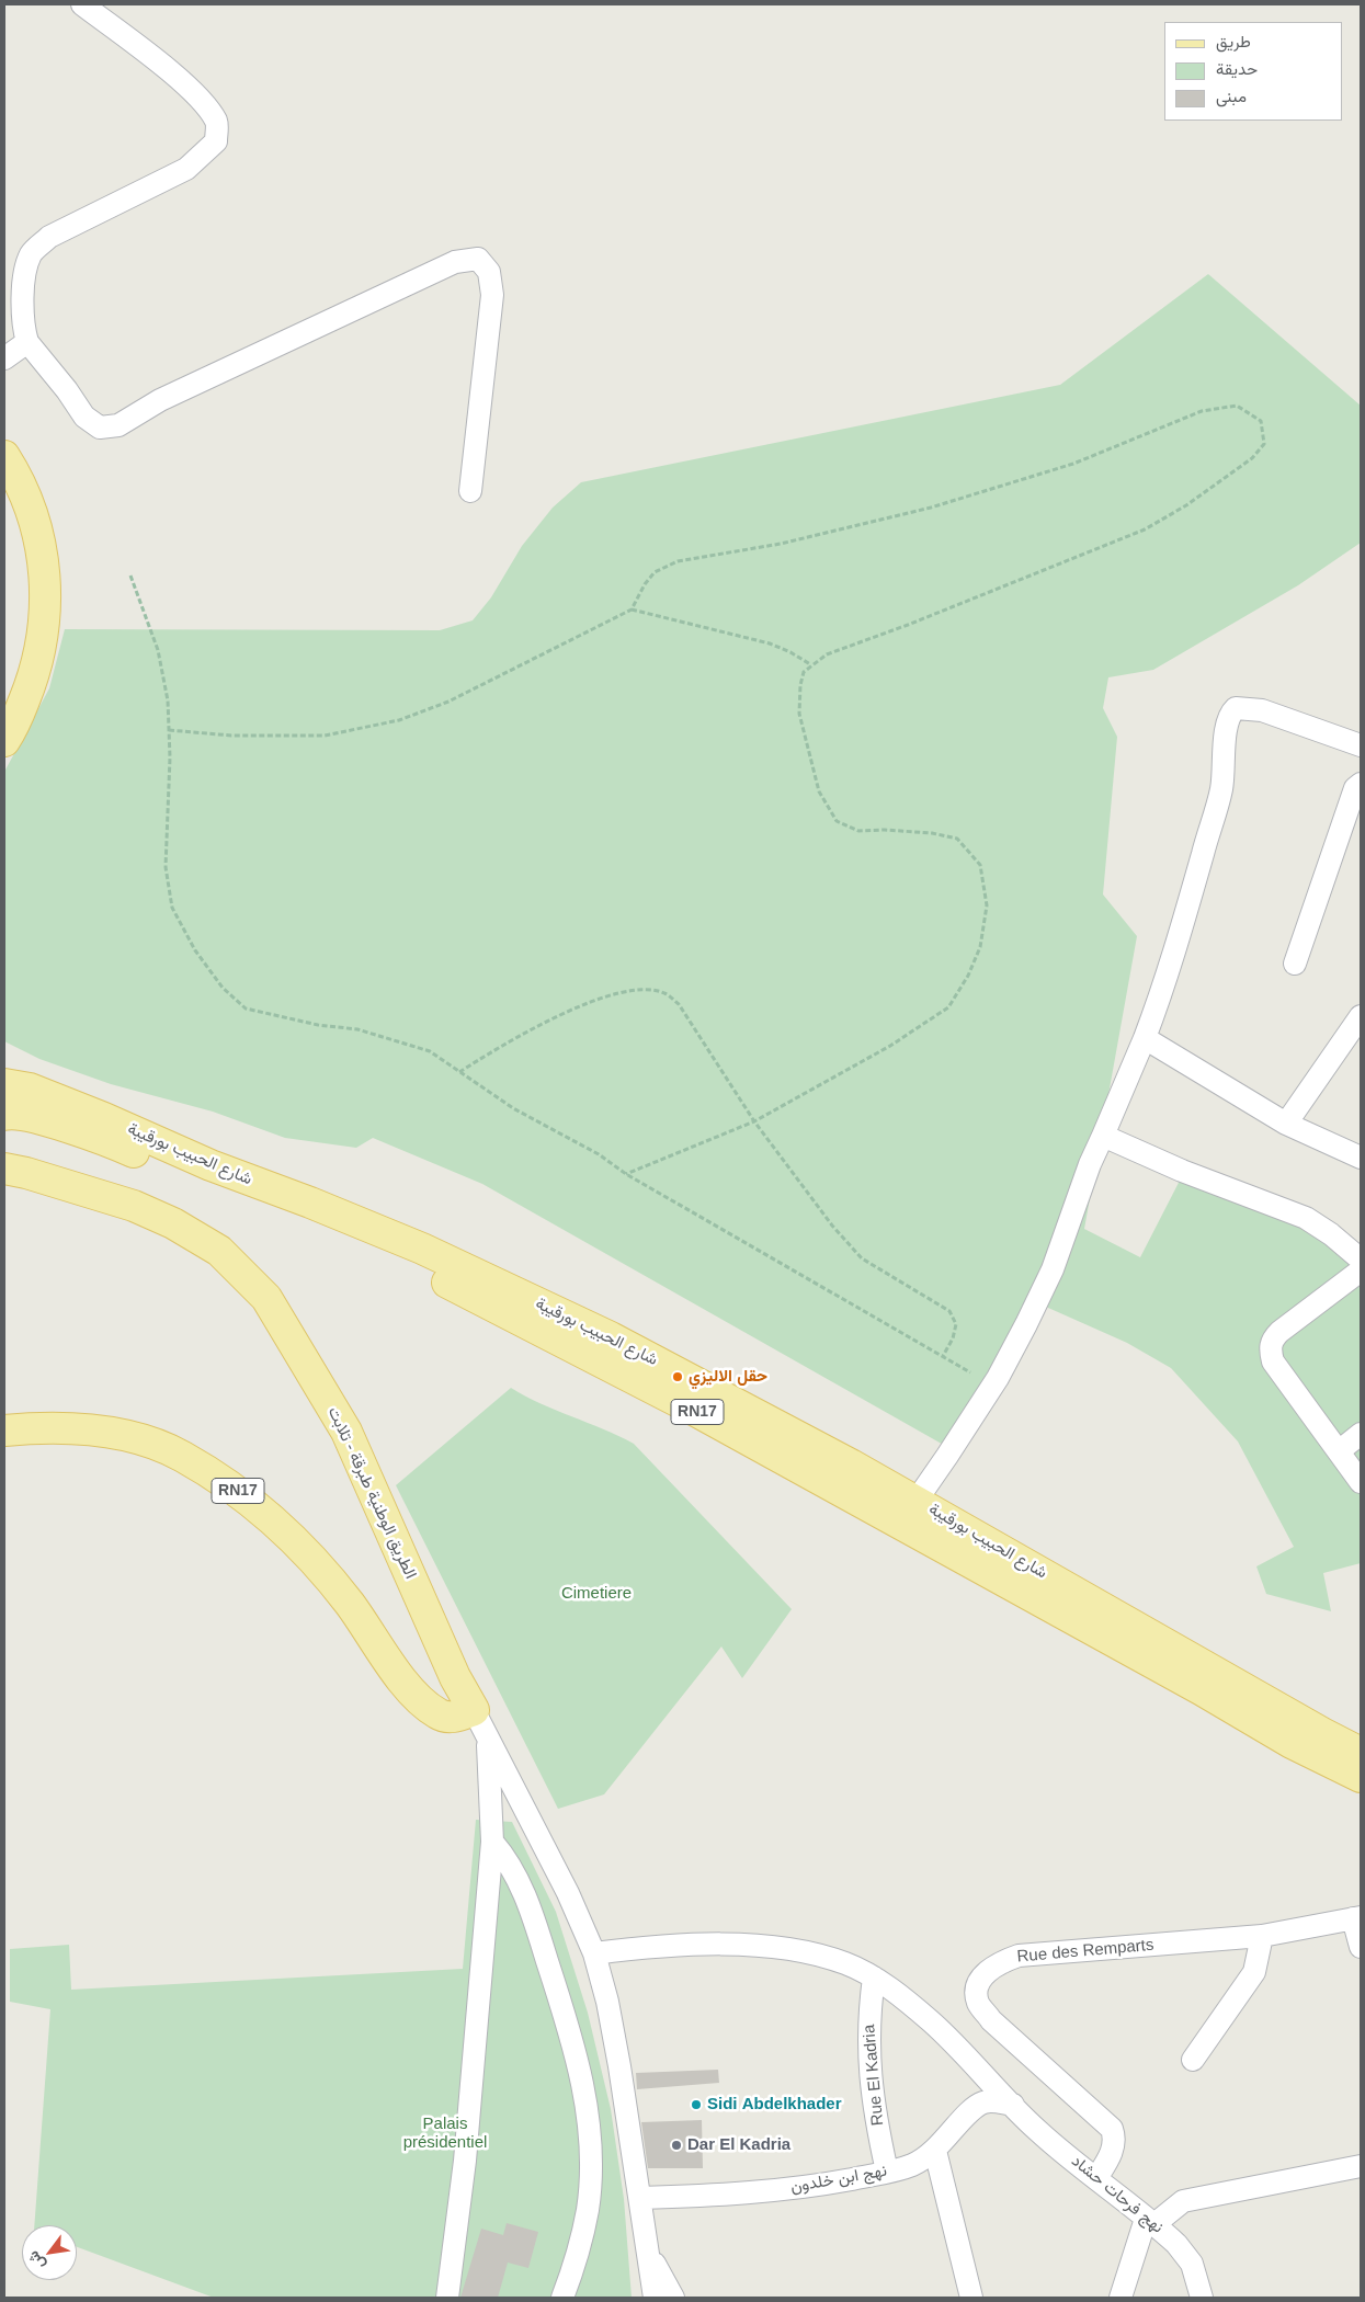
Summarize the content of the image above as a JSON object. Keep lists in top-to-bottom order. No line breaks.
{"streets":{"main road":["شارع الحبيب بورقيبة","RN17","الطريق الوطنية طبرقة - تلابت"],"street":["Rue des Remparts","Rue El Kadria","نهج ابن خلدون","نهج فرحات حشاد"]},"crossings":[["RN17","الطريق الوطنية طبرقة - تلابت"],["Rue des Remparts","نهج فرحات حشاد"],["Rue El Kadria","نهج ابن خلدون"],["Rue El Kadria","نهج فرحات حشاد"],["نهج ابن خلدون","نهج فرحات حشاد"]],"parks":["Cimetiere","Palais présidentiel"],"places":["حقل الاليزي","Sidi Abdelkhader","Dar El Kadria"],"legend":["طريق","حديقة","مبنى"],"north":"bottom left"}
